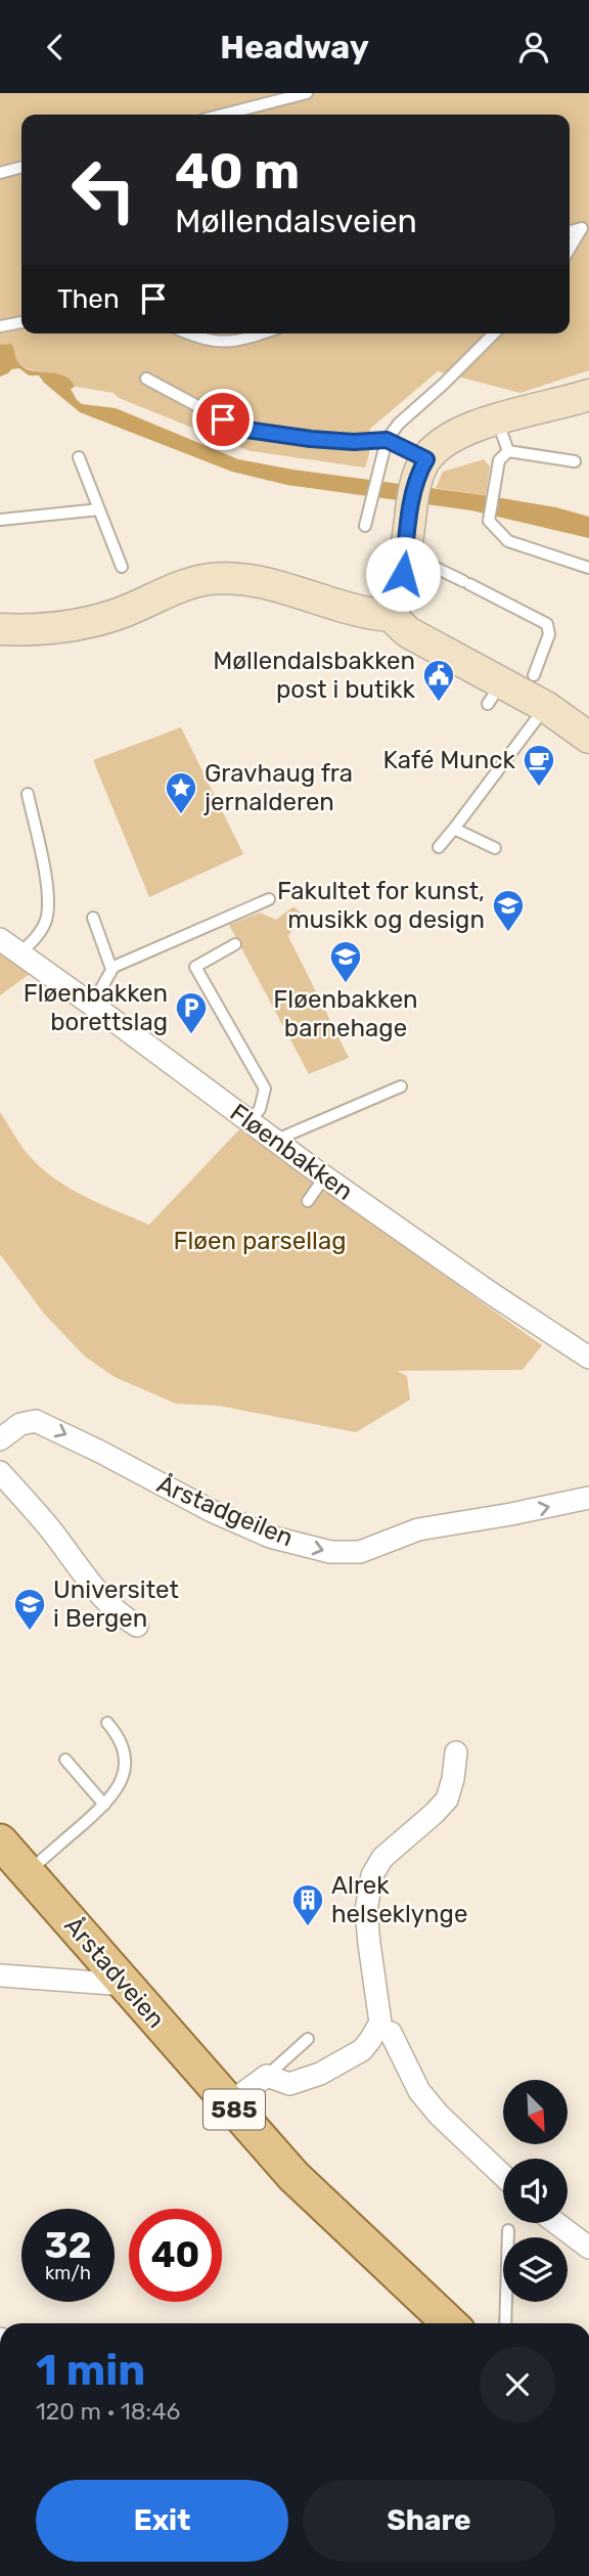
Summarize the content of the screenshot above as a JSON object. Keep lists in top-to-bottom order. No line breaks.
{"streets":{"main road":["Årstadveien","585"],"street":["Fløenbakken","Årstadgeilen"]},"one_way":["Årstadgeilen"],"parks":["Fløen parsellag"],"places":{"public building":["Møllendalsbakken post i butikk"],"cafe":["Kafé Munck"],"place":["Gravhaug fra jernalderen"],"school or university":["Fakultet for kunst, musikk og design","Fløenbakken barnehage","Universitet i Bergen"],"parking":["Fløenbakken borettslag"],"building":["Alrek helseklynge"]},"north":"bottom right","page":{"header":"Headway","turn":["40 m","Møllendalsveien"],"then":"Then","speed":"32 km/h","limit":"40","heading":["1 min","120 m · 18:46"],"buttons":["Exit","Share"]}}
